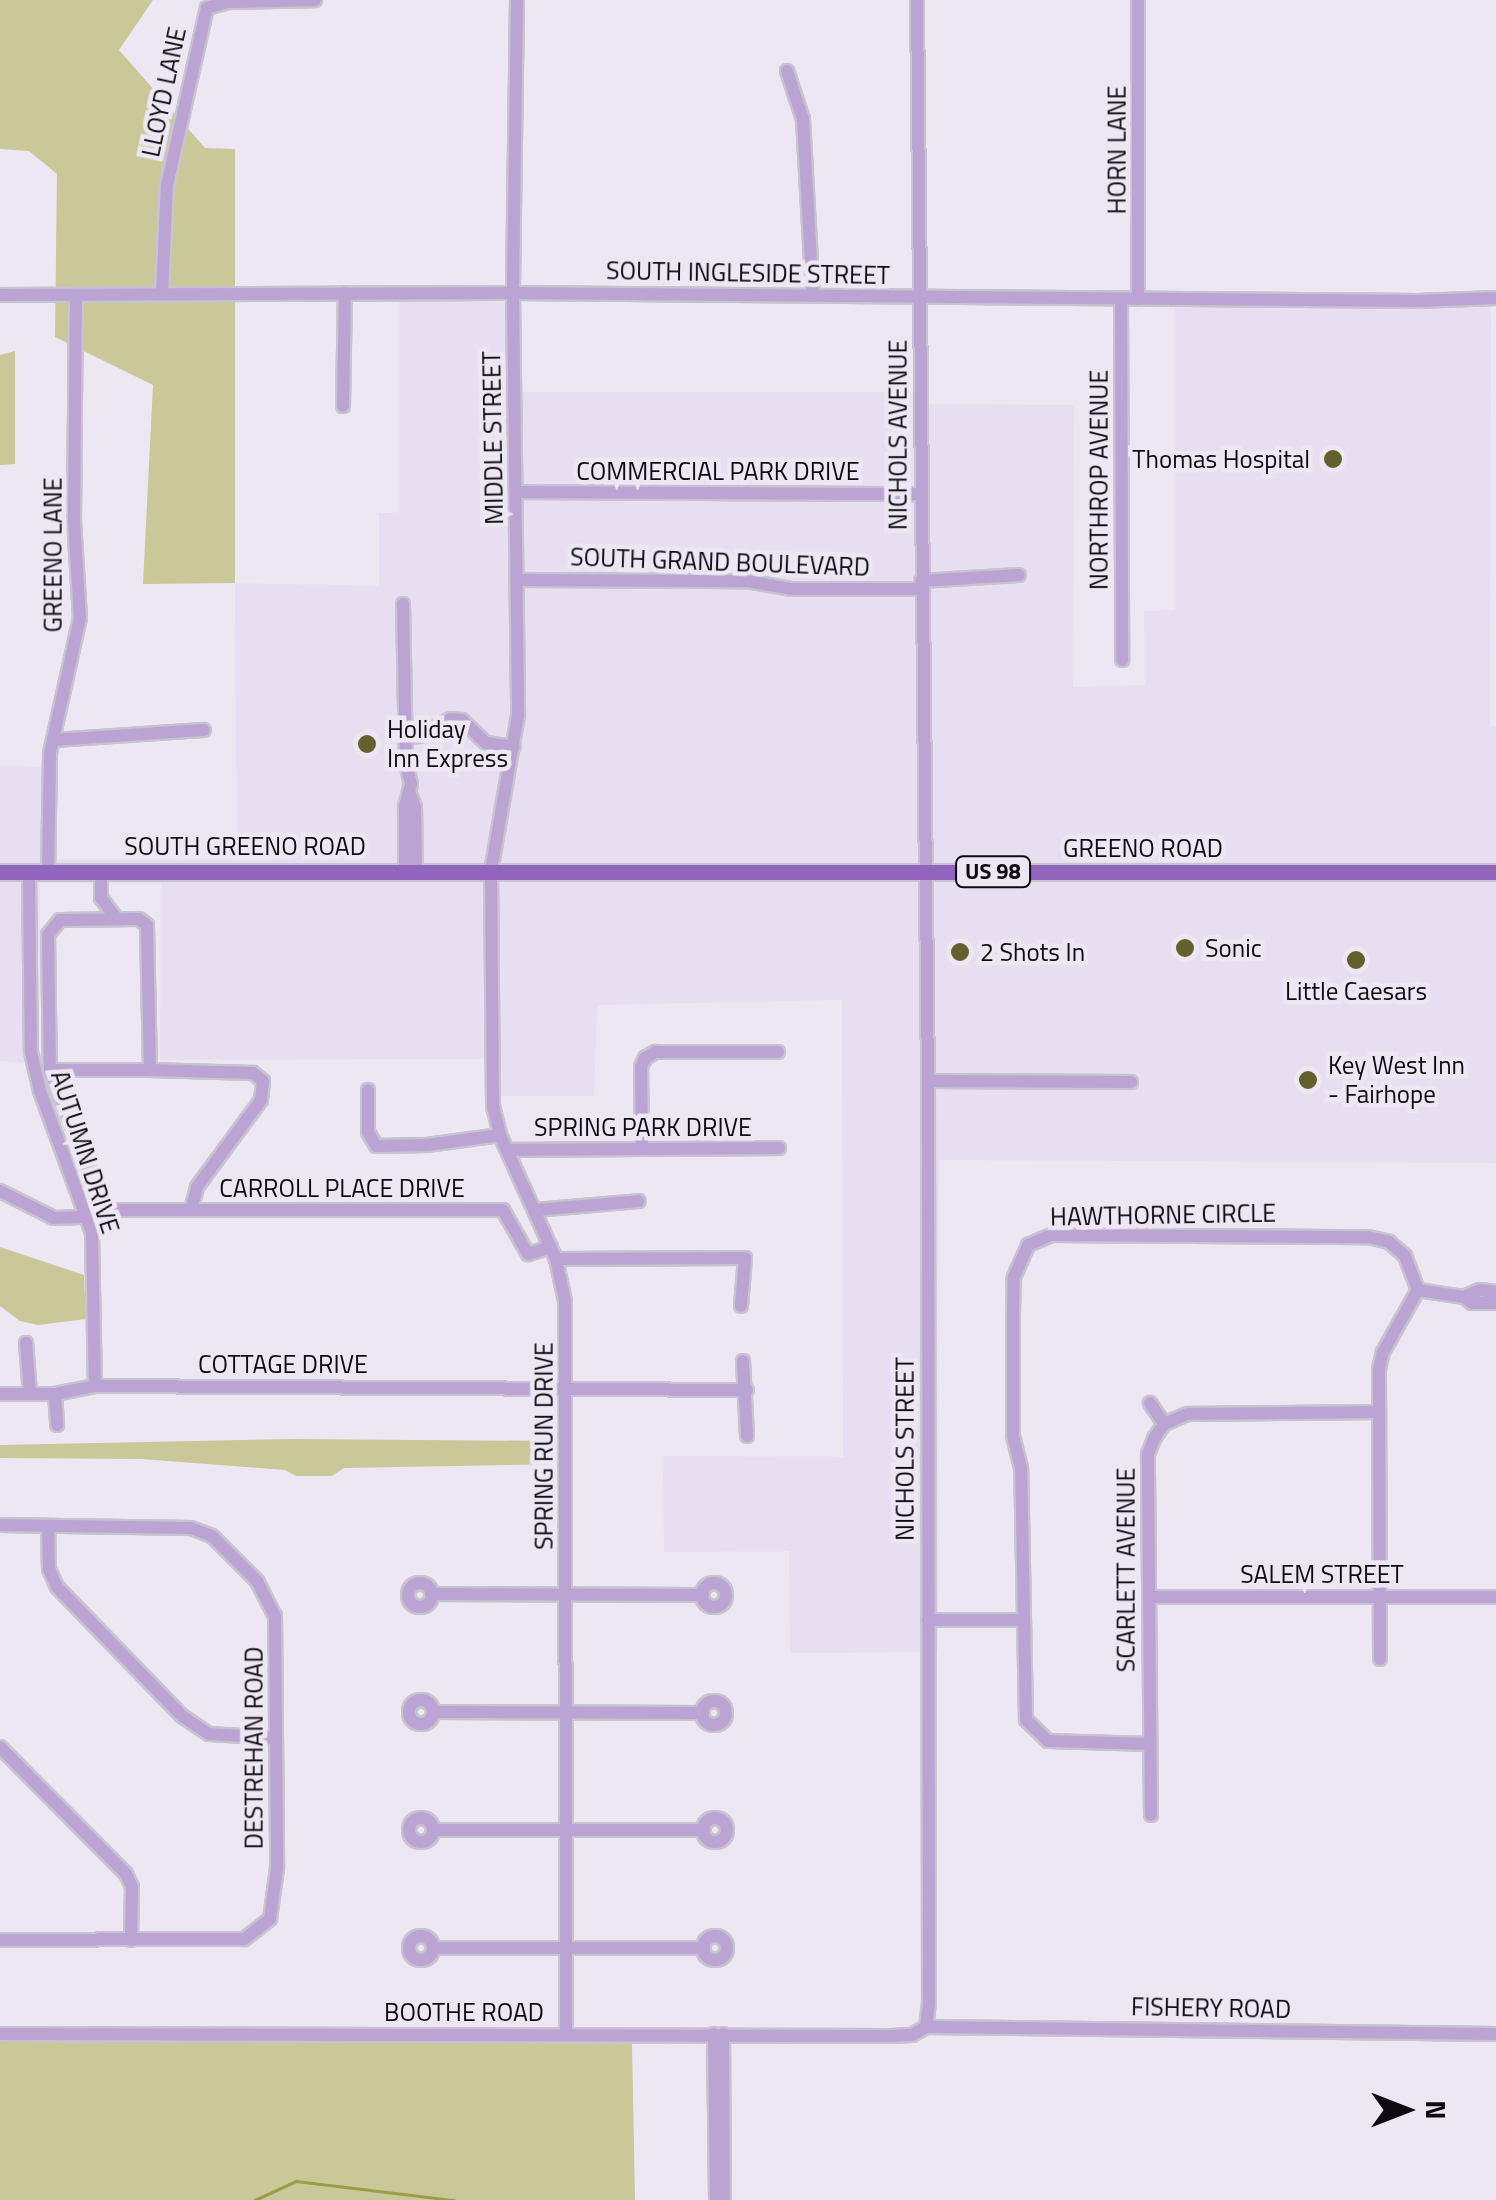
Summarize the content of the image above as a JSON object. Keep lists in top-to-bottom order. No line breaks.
{"streets":{"main road":["SOUTH GREENO ROAD","GREENO ROAD","US 98"],"street":["LLOYD LANE","HORN LANE","SOUTH INGLESIDE STREET","NICHOLS AVENUE","MIDDLE STREET","COMMERCIAL PARK DRIVE","NORTHROP AVENUE","GREENO LANE","SOUTH GRAND BOULEVARD","SPRING PARK DRIVE","AUTUMN DRIVE","CARROLL PLACE DRIVE","HAWTHORNE CIRCLE","COTTAGE DRIVE","SPRING RUN DRIVE","NICHOLS STREET","SCARLETT AVENUE","SALEM STREET","DESTREHAN ROAD","FISHERY ROAD","BOOTHE ROAD"]},"crossings":[["LLOYD LANE","SOUTH INGLESIDE STREET"],["HORN LANE","SOUTH INGLESIDE STREET"],["SOUTH INGLESIDE STREET","NICHOLS AVENUE"],["SOUTH INGLESIDE STREET","MIDDLE STREET"],["SOUTH INGLESIDE STREET","NORTHROP AVENUE"],["SOUTH INGLESIDE STREET","GREENO LANE"],["NICHOLS AVENUE","COMMERCIAL PARK DRIVE"],["NICHOLS AVENUE","SOUTH GRAND BOULEVARD"],["NICHOLS AVENUE","GREENO ROAD"],["NICHOLS AVENUE","NICHOLS STREET"],["MIDDLE STREET","COMMERCIAL PARK DRIVE"],["MIDDLE STREET","SOUTH GRAND BOULEVARD"],["MIDDLE STREET","SOUTH GREENO ROAD"],["MIDDLE STREET","GREENO ROAD"],["MIDDLE STREET","SPRING RUN DRIVE"],["GREENO LANE","SOUTH GREENO ROAD"],["SOUTH GREENO ROAD","GREENO ROAD"],["SOUTH GREENO ROAD","AUTUMN DRIVE"],["SOUTH GREENO ROAD","SPRING RUN DRIVE"],["GREENO ROAD","SPRING RUN DRIVE"],["GREENO ROAD","NICHOLS STREET"],["SPRING PARK DRIVE","SPRING RUN DRIVE"],["AUTUMN DRIVE","COTTAGE DRIVE"],["CARROLL PLACE DRIVE","SPRING RUN DRIVE"],["COTTAGE DRIVE","SPRING RUN DRIVE"],["SPRING RUN DRIVE","BOOTHE ROAD"],["NICHOLS STREET","FISHERY ROAD"],["NICHOLS STREET","BOOTHE ROAD"],["SCARLETT AVENUE","SALEM STREET"],["FISHERY ROAD","BOOTHE ROAD"]],"places":["Thomas Hospital","Holiday Inn Express","Sonic","2 Shots In","Little Caesars","Key West Inn - Fairhope"],"north":"right"}
